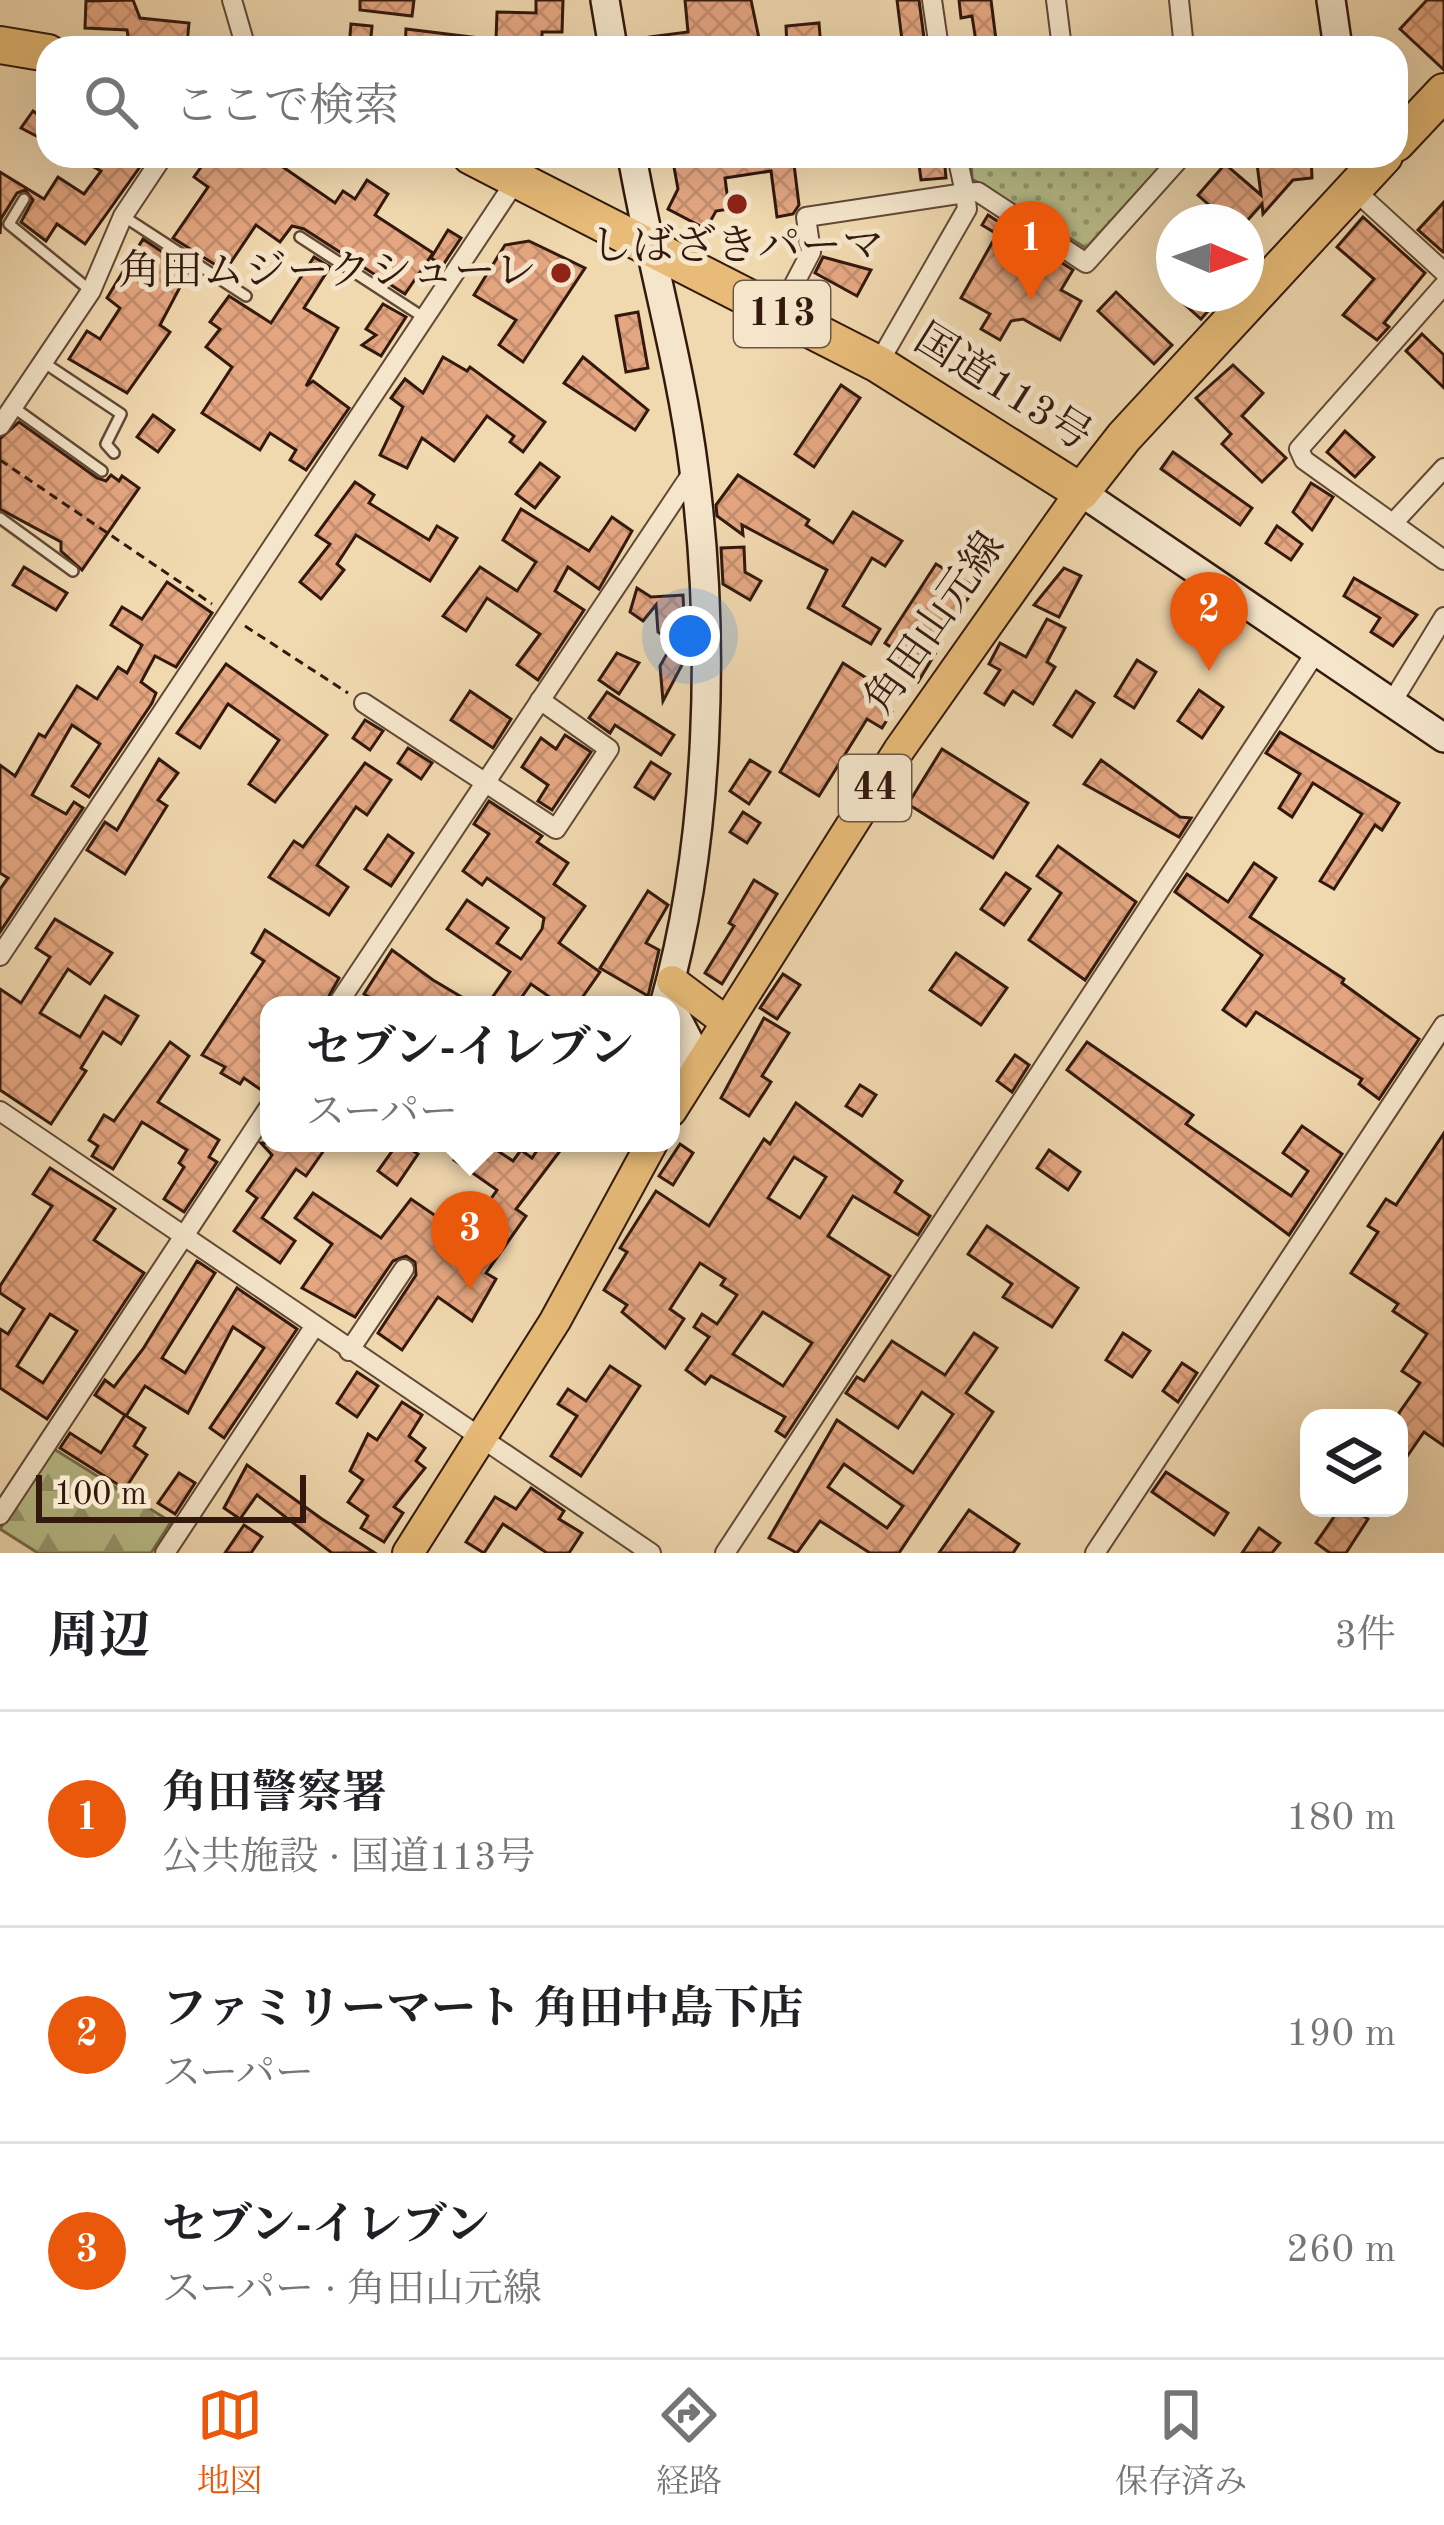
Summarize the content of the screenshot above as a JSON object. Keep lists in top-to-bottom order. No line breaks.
{"streets":{"highway":["113","国道113号"],"main road":["角田山元線","44"]},"crossings":[["国道113号","角田山元線"]],"places":["しばざきパーマ","角田ムジークシューレ"],"scale_bar":"100 m","north":"right","page":{"search":"ここで検索","pins":["1","2","3"],"popup":["セブン-イレブン","スーパー"],"scale":"100 m","heading":["周辺","3件"],"list":[{"mark":"1","name":"角田警察署","note":"公共施設 · 国道113号","value":"180 m"},{"mark":"2","name":"ファミリーマート 角田中島下店","note":"スーパー","value":"190 m"},{"mark":"3","name":"セブン-イレブン","note":"スーパー · 角田山元線","value":"260 m"}],"nav":["地図","経路","保存済み"]}}
